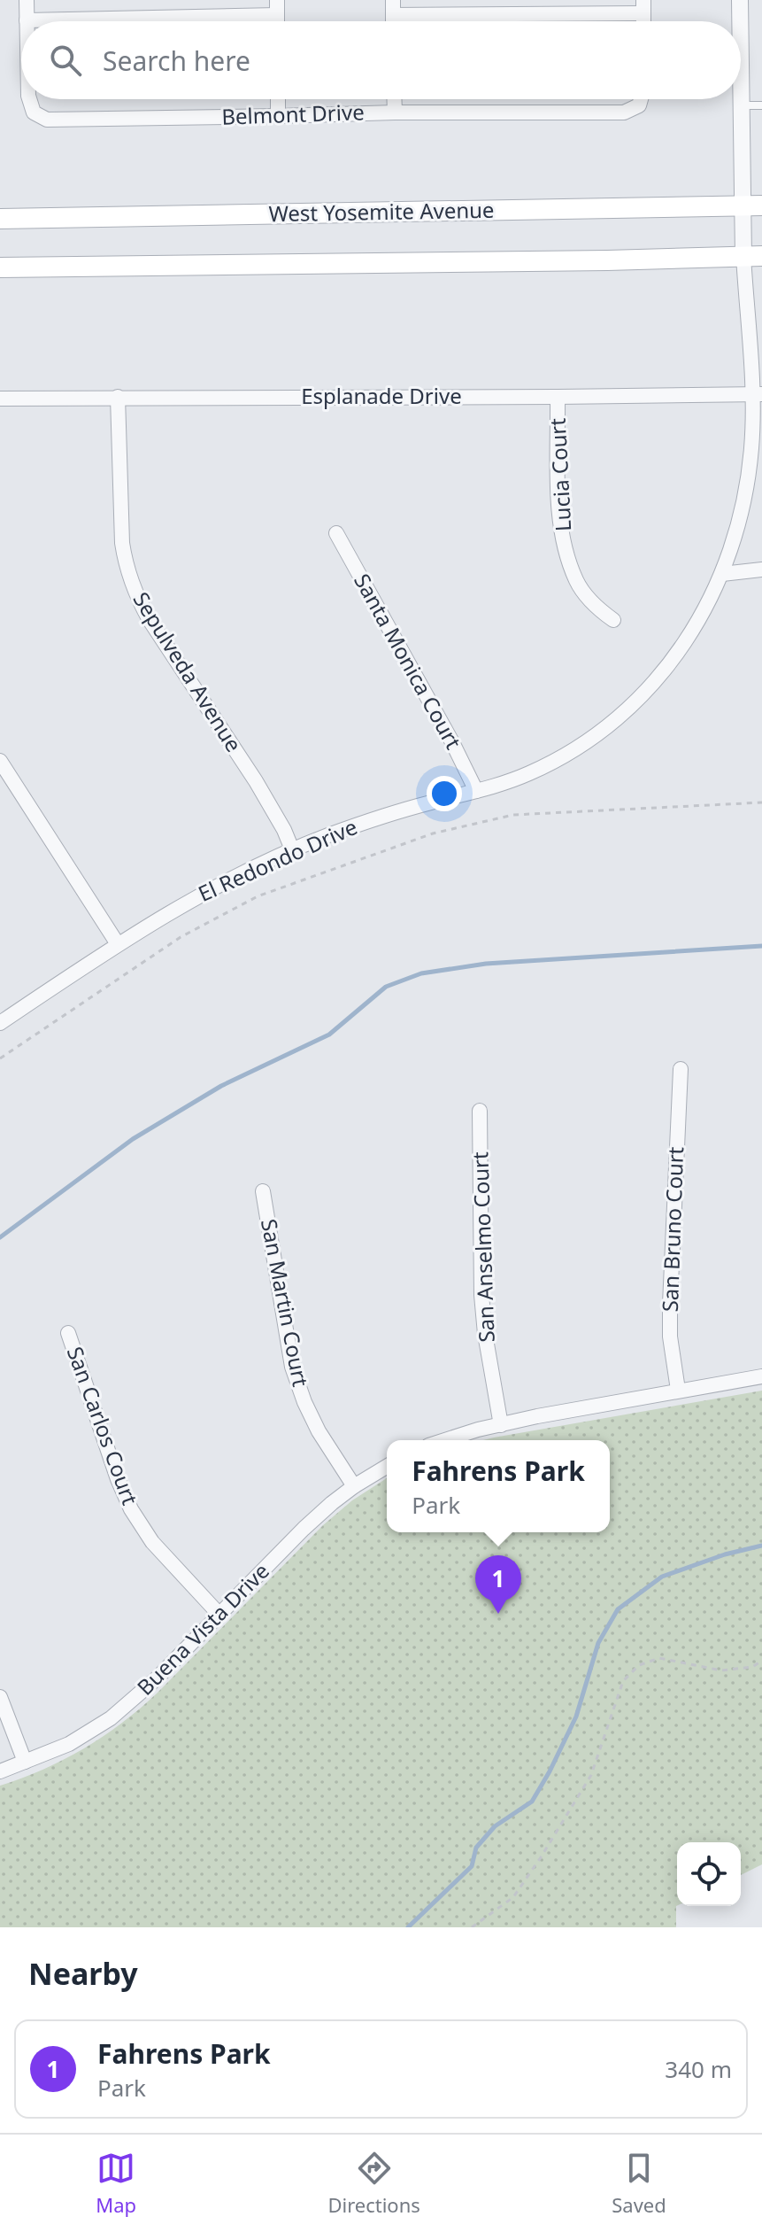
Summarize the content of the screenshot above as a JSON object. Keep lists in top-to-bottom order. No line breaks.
{"streets":{"main road":["West Yosemite Avenue"],"street":["Belmont Drive","Esplanade Drive","Lucia Court","Santa Monica Court","Sepulveda Avenue","El Redondo Drive","San Bruno Court","San Anselmo Court","San Martin Court","San Carlos Court","Buena Vista Drive"]},"crossings":[["West Yosemite Avenue","El Redondo Drive"],["Esplanade Drive","Lucia Court"],["Esplanade Drive","Sepulveda Avenue"],["Esplanade Drive","El Redondo Drive"],["Santa Monica Court","El Redondo Drive"],["Sepulveda Avenue","El Redondo Drive"],["San Martin Court","Buena Vista Drive"],["San Carlos Court","Buena Vista Drive"]],"page":{"search":"Search here","popup":["Fahrens Park","Park"],"pins":"1","heading":"Nearby","list":[{"mark":"1","name":"Fahrens Park","note":"Park","value":"340 m"}],"nav":["Map","Directions","Saved"]}}
